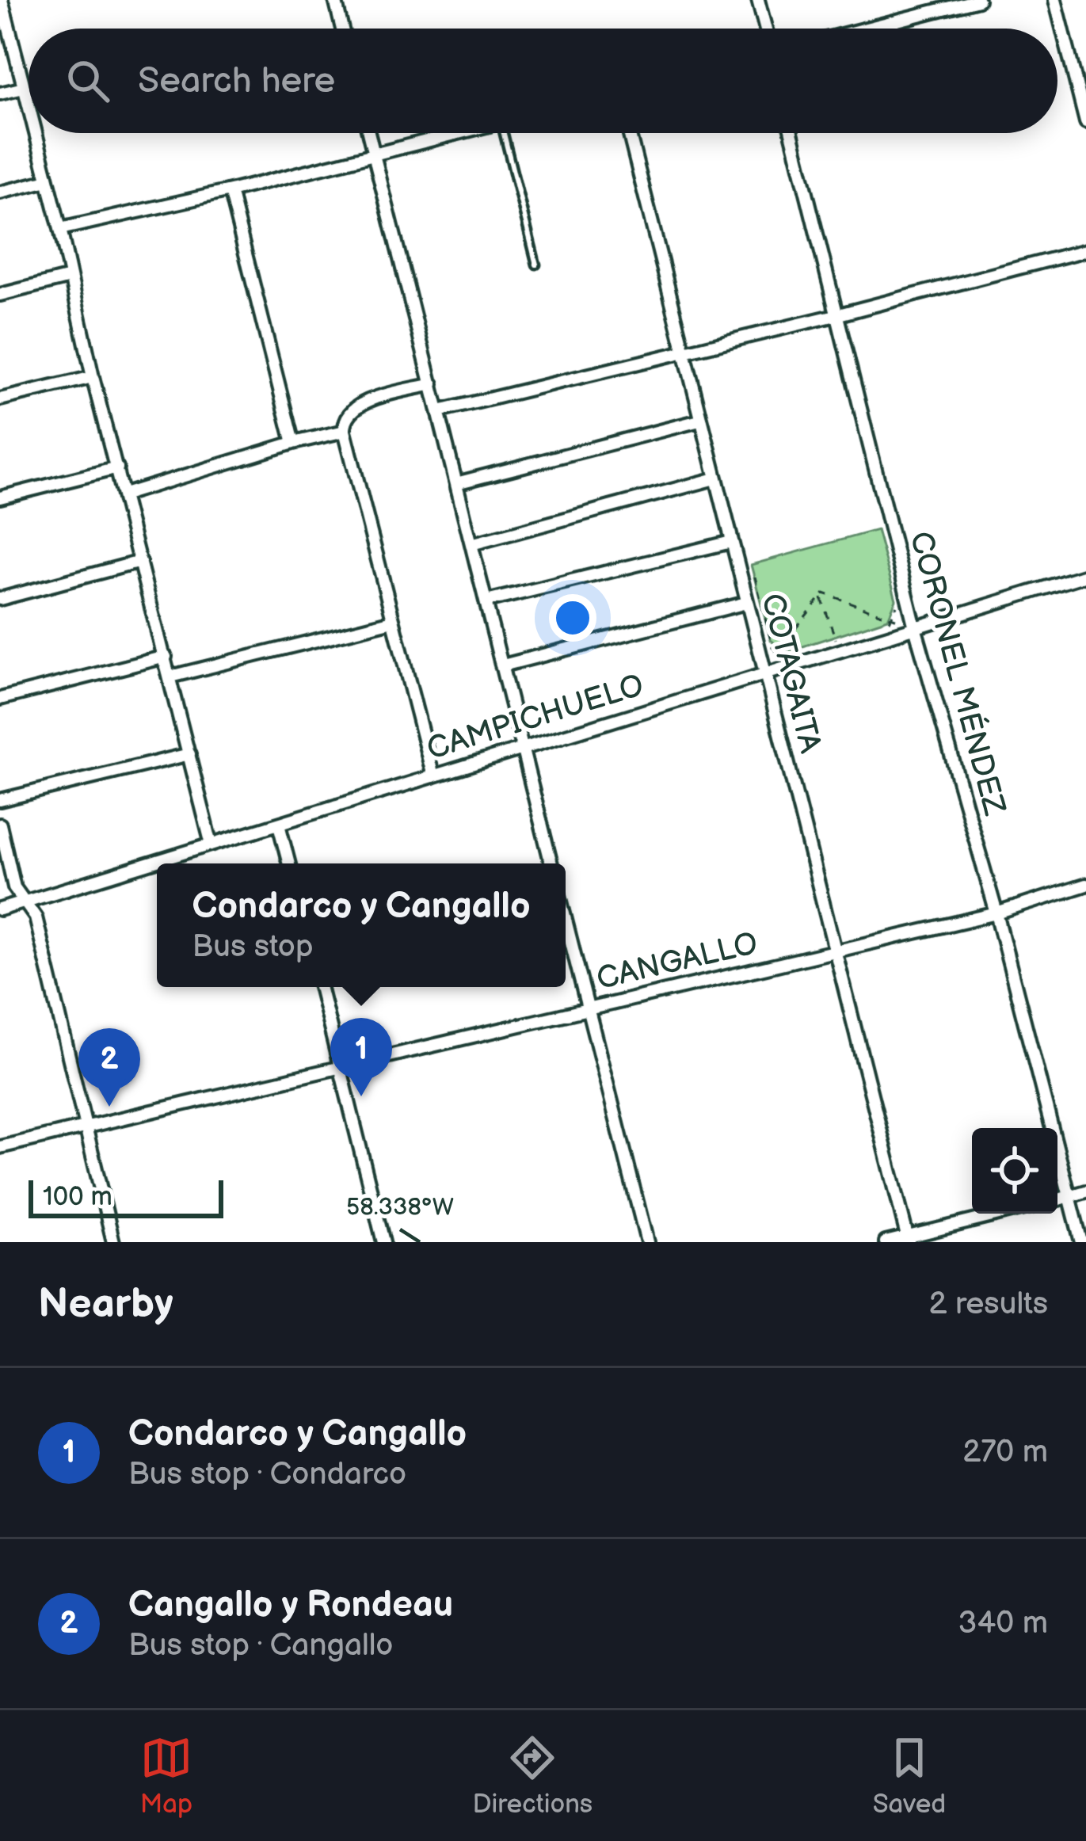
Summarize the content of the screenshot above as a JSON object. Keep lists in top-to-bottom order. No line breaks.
{"streets":{"street":["COTAGAITA","CORONEL MÉNDEZ","CAMPICHUELO","CANGALLO"]},"crossings":[["COTAGAITA","CAMPICHUELO"],["COTAGAITA","CANGALLO"],["CORONEL MÉNDEZ","CAMPICHUELO"],["CORONEL MÉNDEZ","CANGALLO"]],"scale_bar":"100 m","page":{"search":"Search here","popup":["Condarco y Cangallo","Bus stop"],"pins":["1","2"],"scale":"100 m","heading":["Nearby","2 results"],"list":[{"mark":"1","name":"Condarco y Cangallo","note":"Bus stop · Condarco","value":"270 m"},{"mark":"2","name":"Cangallo y Rondeau","note":"Bus stop · Cangallo","value":"340 m"}],"nav":["Map","Directions","Saved"]},"coordinates":["58.338°W"]}
